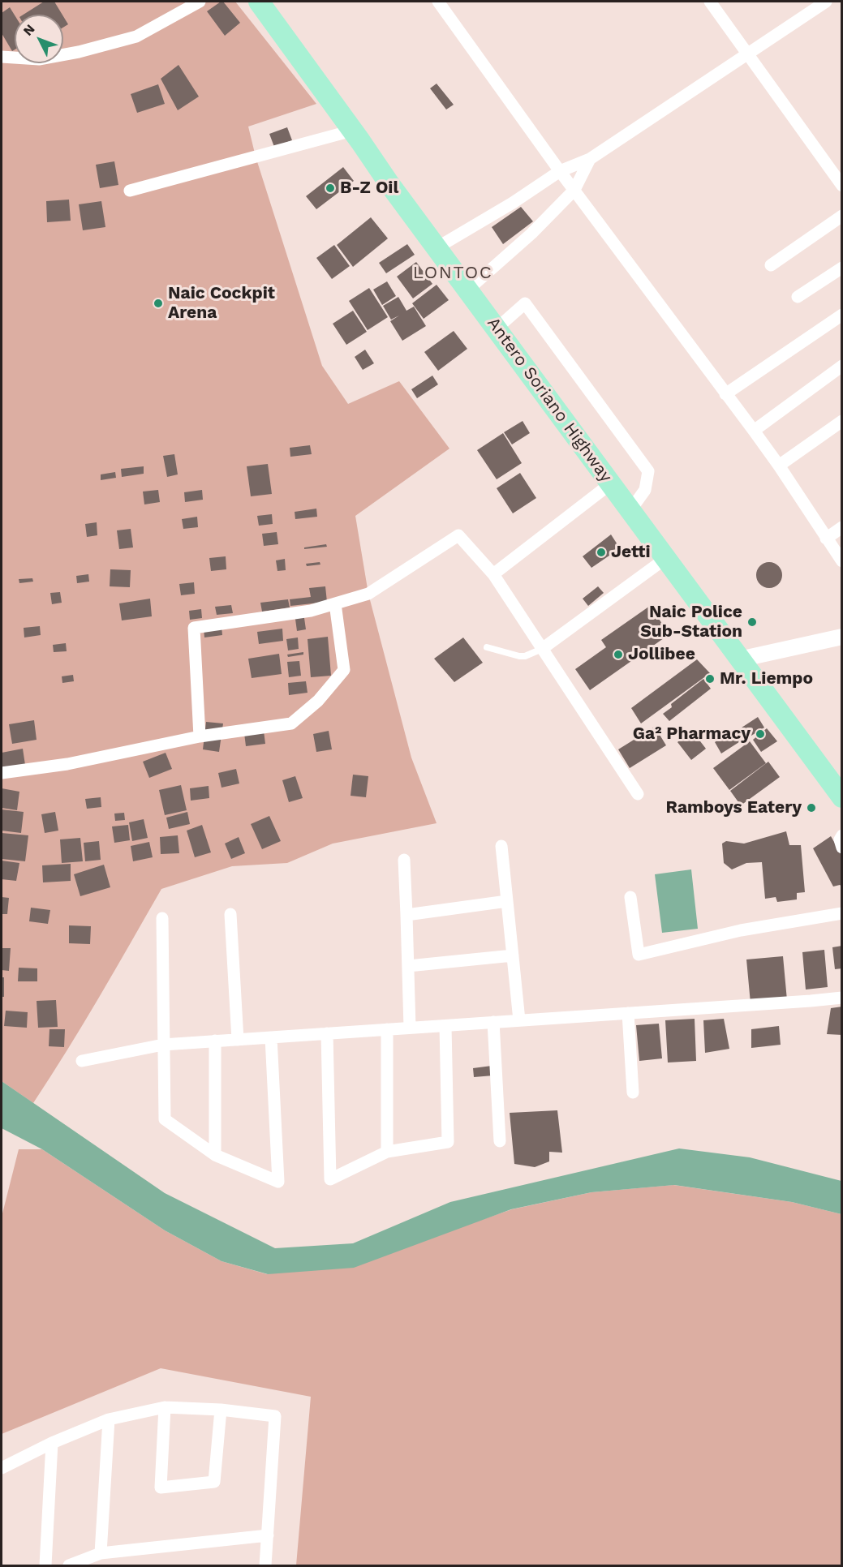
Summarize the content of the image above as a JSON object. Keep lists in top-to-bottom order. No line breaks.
{"streets":{"main road":["Antero Soriano Highway"]},"districts":["LONTOC"],"places":["B-Z Oil","Naic Cockpit Arena","Jetti","Naic Police Sub-Station","Jollibee","Mr. Liempo","Ga² Pharmacy","Ramboys Eatery"],"north":"top left"}
